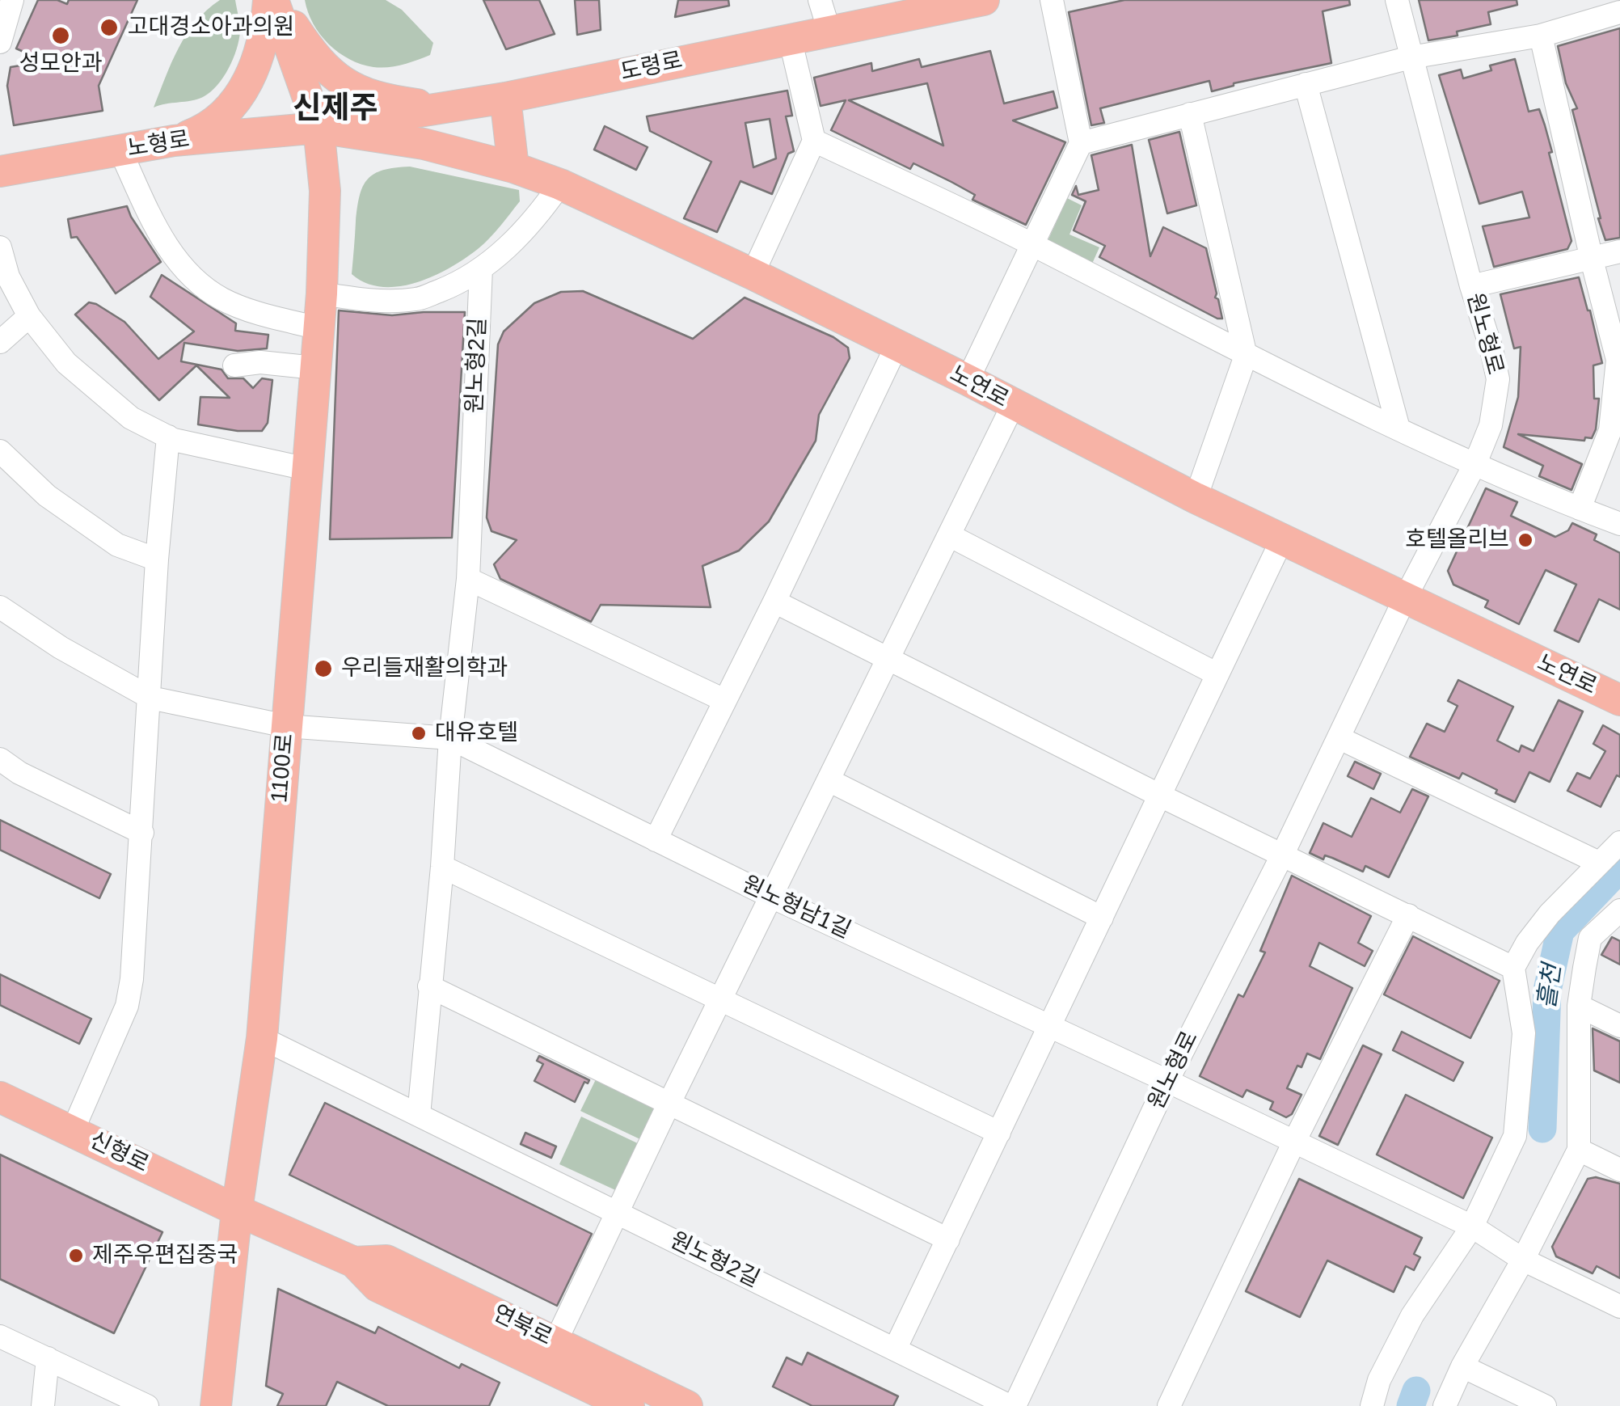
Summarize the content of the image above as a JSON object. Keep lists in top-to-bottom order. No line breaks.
{"streets":{"main road":["도령로","노형로","노연로","1100로","신형로","연북로"],"street":["원노형로","원노형2길","원노형남1길"]},"crossings":[["도령로","노형로"],["도령로","노연로"],["도령로","1100로"],["노형로","노연로"],["노형로","1100로"],["원노형로","원노형2길"],["원노형로","노연로"],["원노형로","원노형남1길"],["원노형2길","1100로"],["원노형2길","원노형남1길"],["노연로","1100로"],["1100로","원노형남1길"],["1100로","신형로"],["1100로","연북로"],["신형로","연북로"]],"districts":["신제주"],"water":["흘천"],"places":["고대경소아과의원","성모안과","호텔올리브","우리들재활의학과","대유호텔","제주우편집중국"]}
